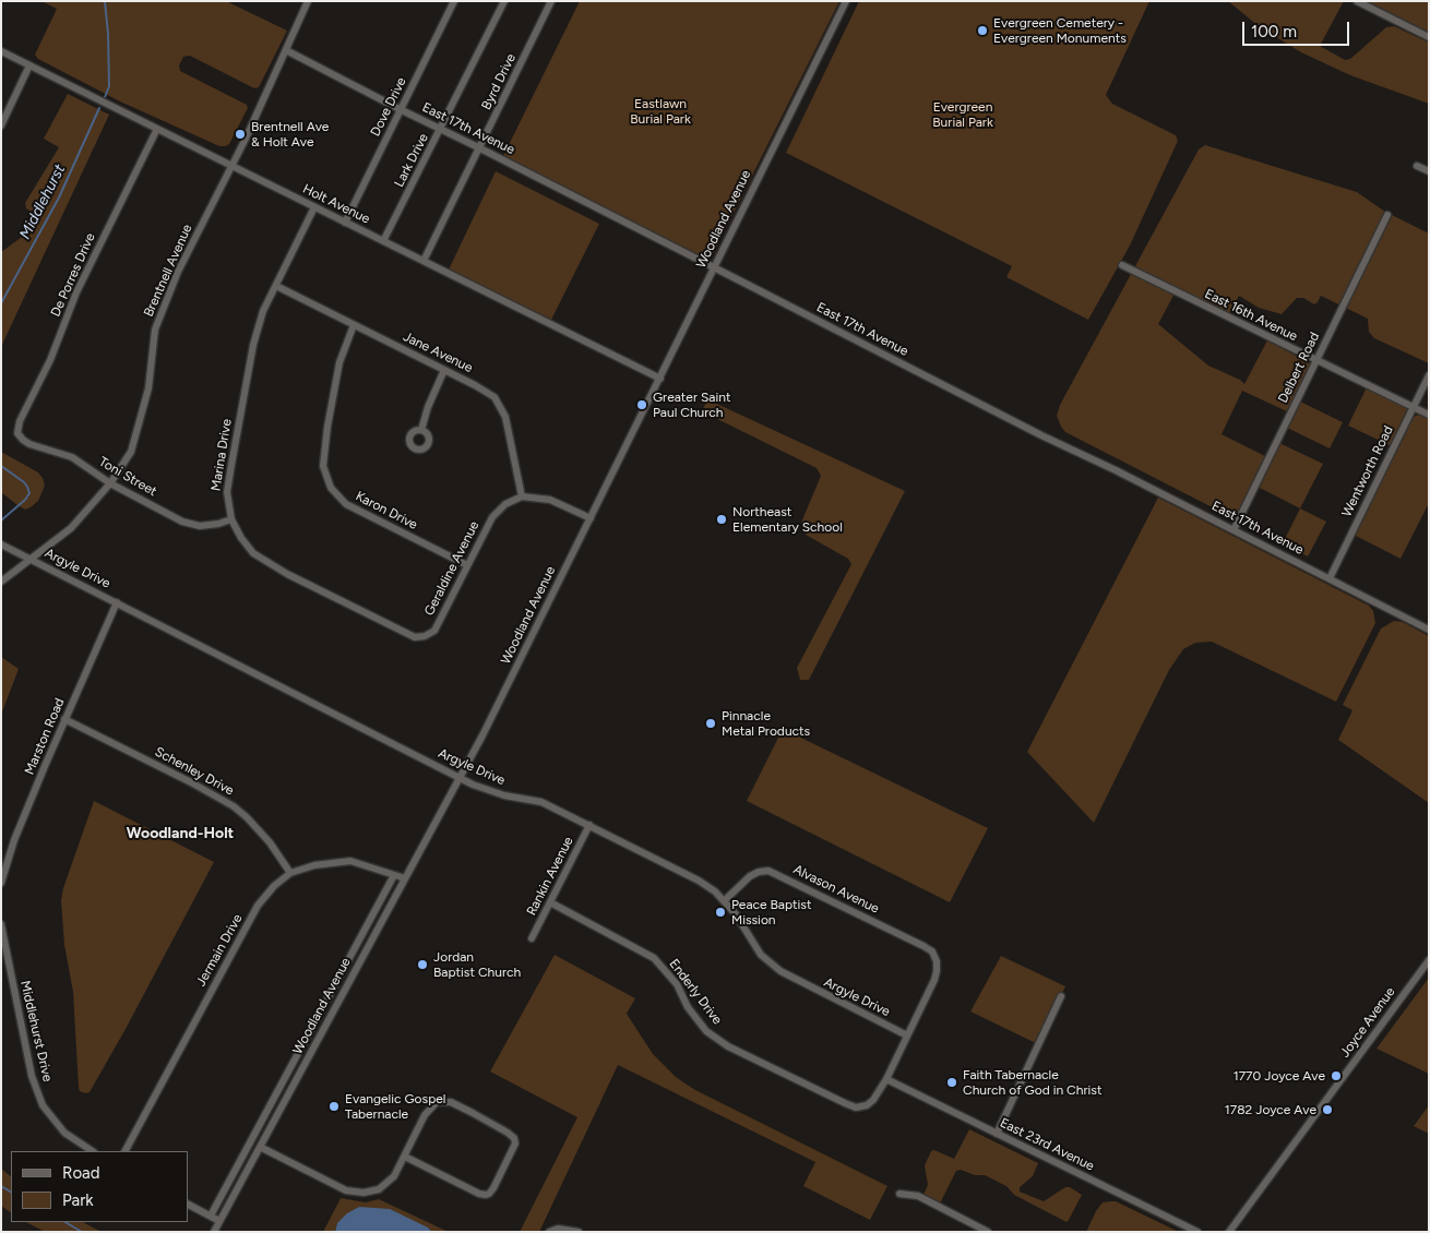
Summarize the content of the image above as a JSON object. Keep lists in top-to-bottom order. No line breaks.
{"streets":{"street":["Byrd Drive","Dove Drive","East 17th Avenue","Lark Drive","Holt Avenue","Woodland Avenue","Brentnell Avenue","De Porres Drive","East 16th Avenue","Jane Avenue","Delbert Road","Marina Drive","Wentworth Road","Toni Street","Karon Drive","Argyle Drive","Geraldine Avenue","Marston Road","Schenley Drive","Rankin Avenue","Alvason Avenue","Jermain Drive","Enderly Drive","Joyce Avenue","Middlehurst Drive","East 23rd Avenue"]},"crossings":[["Byrd Drive","East 17th Avenue"],["Byrd Drive","Holt Avenue"],["Dove Drive","East 17th Avenue"],["Dove Drive","Holt Avenue"],["East 17th Avenue","Lark Drive"],["East 17th Avenue","Woodland Avenue"],["East 17th Avenue","Brentnell Avenue"],["East 17th Avenue","Delbert Road"],["East 17th Avenue","Wentworth Road"],["Lark Drive","Holt Avenue"],["Holt Avenue","Woodland Avenue"],["Holt Avenue","Brentnell Avenue"],["Holt Avenue","De Porres Drive"],["Holt Avenue","Marina Drive"],["Woodland Avenue","Argyle Drive"],["Woodland Avenue","Jermain Drive"],["Brentnell Avenue","Toni Street"],["Brentnell Avenue","Argyle Drive"],["De Porres Drive","Toni Street"],["East 16th Avenue","Delbert Road"],["East 16th Avenue","Wentworth Road"],["Jane Avenue","Marina Drive"],["Jane Avenue","Karon Drive"],["Jane Avenue","Geraldine Avenue"],["Marina Drive","Toni Street"],["Marina Drive","Geraldine Avenue"],["Karon Drive","Geraldine Avenue"],["Argyle Drive","Marston Road"],["Argyle Drive","Rankin Avenue"],["Argyle Drive","Alvason Avenue"],["Marston Road","Schenley Drive"],["Schenley Drive","Jermain Drive"],["Rankin Avenue","Enderly Drive"],["Enderly Drive","East 23rd Avenue"]],"districts":["Woodland-Holt"],"water":["Middlehurst"],"parks":["Eastlawn Burial Park","Evergreen Burial Park"],"places":["Evergreen Cemetery - Evergreen Monuments","Brentnell Ave & Holt Ave","Greater Saint Paul Church","Northeast Elementary School","Pinnacle Metal Products","Peace Baptist Mission","Jordan Baptist Church","1770 Joyce Ave","Faith Tabernacle Church of God in Christ","Evangelic Gospel Tabernacle","1782 Joyce Ave"],"legend":["Road","Park"],"scale_bar":"100 m"}
